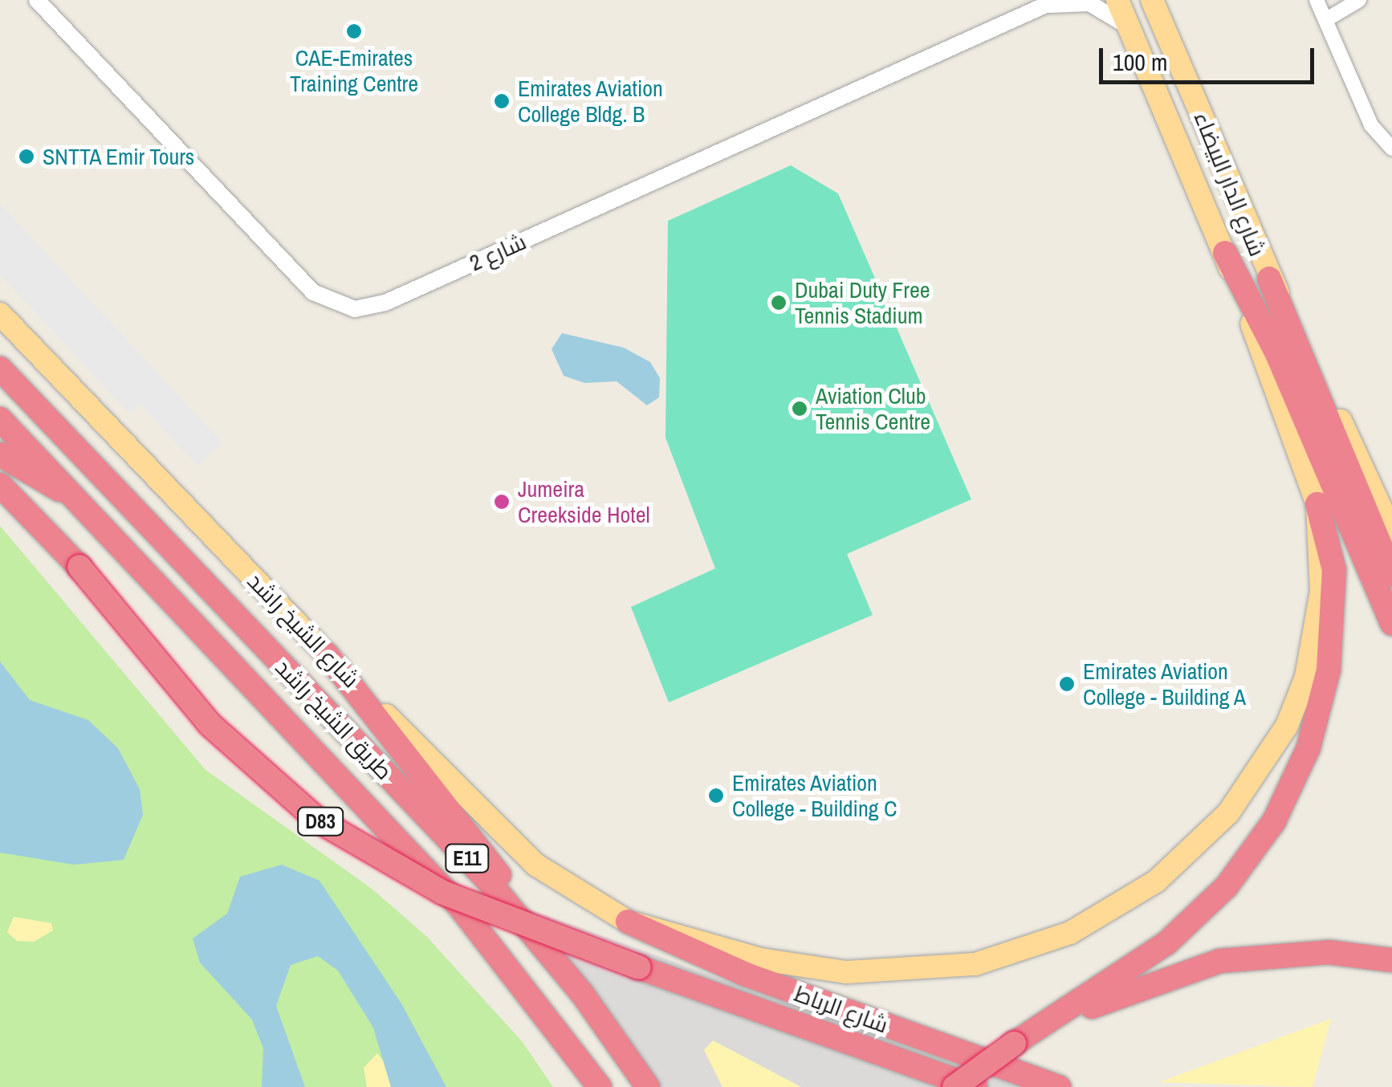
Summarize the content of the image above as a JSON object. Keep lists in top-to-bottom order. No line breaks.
{"streets":{"highway":["طريق الشيخ راشد","D83","E11","شارع الرباط"],"main road":["شارع الدار البيضاء","شارع الشيخ راشد"],"street":["شارع 2"]},"crossings":[["شارع الدار البيضاء","شارع 2"],["شارع الدار البيضاء","شارع الشيخ راشد"],["شارع الشيخ راشد","شارع الرباط"]],"places":["CAE-Emirates Training Centre","Emirates Aviation College Bldg. B","SNTTA Emir Tours","Dubai Duty Free Tennis Stadium","Aviation Club Tennis Centre","Jumeira Creekside Hotel","Emirates Aviation College - Building A","Emirates Aviation College - Building C"],"scale_bar":"100 m"}
